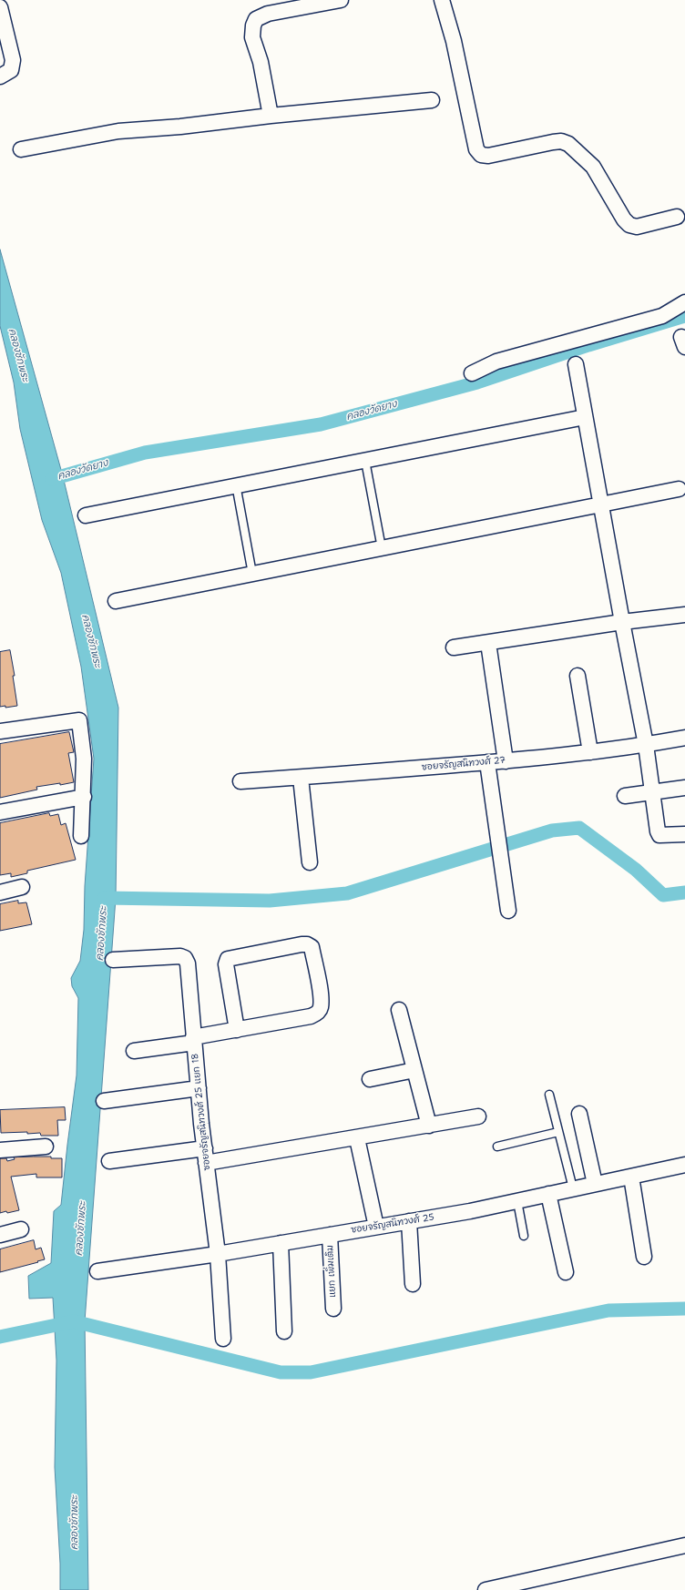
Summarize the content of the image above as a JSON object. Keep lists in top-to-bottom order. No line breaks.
{"streets":{"street":["ซอยจรัญสนิทวงศ์ 27","ซอยจรัญสนิทวงศ์ 25 แยก 18","ซอยจรัญสนิทวงศ์ 25","แยก เพิ่มเติม"]},"crossings":[["ซอยจรัญสนิทวงศ์ 25 แยก 18","ซอยจรัญสนิทวงศ์ 25"],["ซอยจรัญสนิทวงศ์ 25","แยก เพิ่มเติม"]],"water":["คลองชักพระ","คลองวัดยาง"]}
